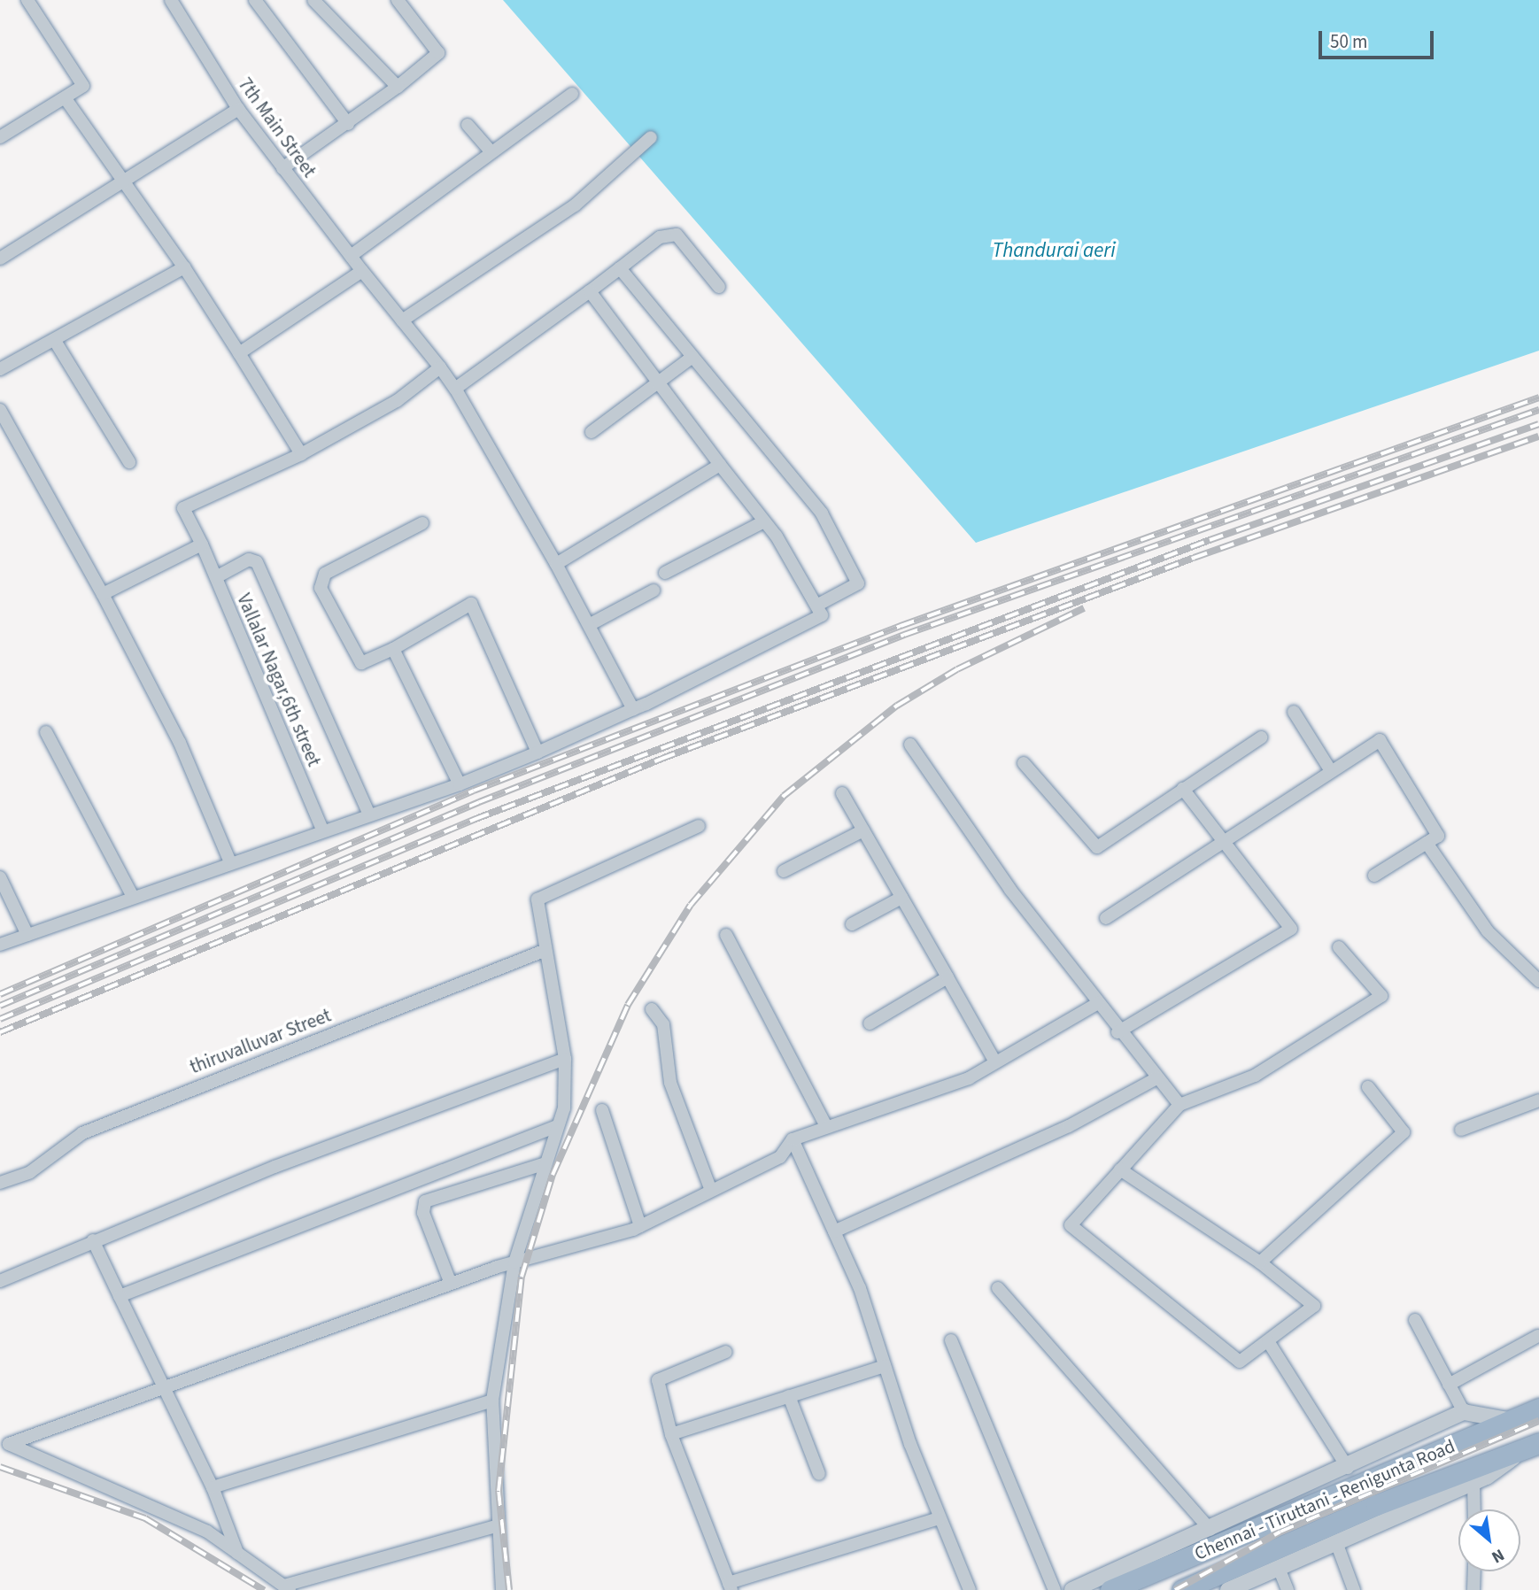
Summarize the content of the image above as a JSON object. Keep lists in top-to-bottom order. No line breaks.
{"streets":{"highway":["Chennai - Tiruttani - Renigunta Road"],"street":["7th Main Street","Vallalar Nagar,6th street","thiruvalluvar Street"]},"water":["Thandurai aeri"],"scale_bar":"50 m","north":"bottom right"}
